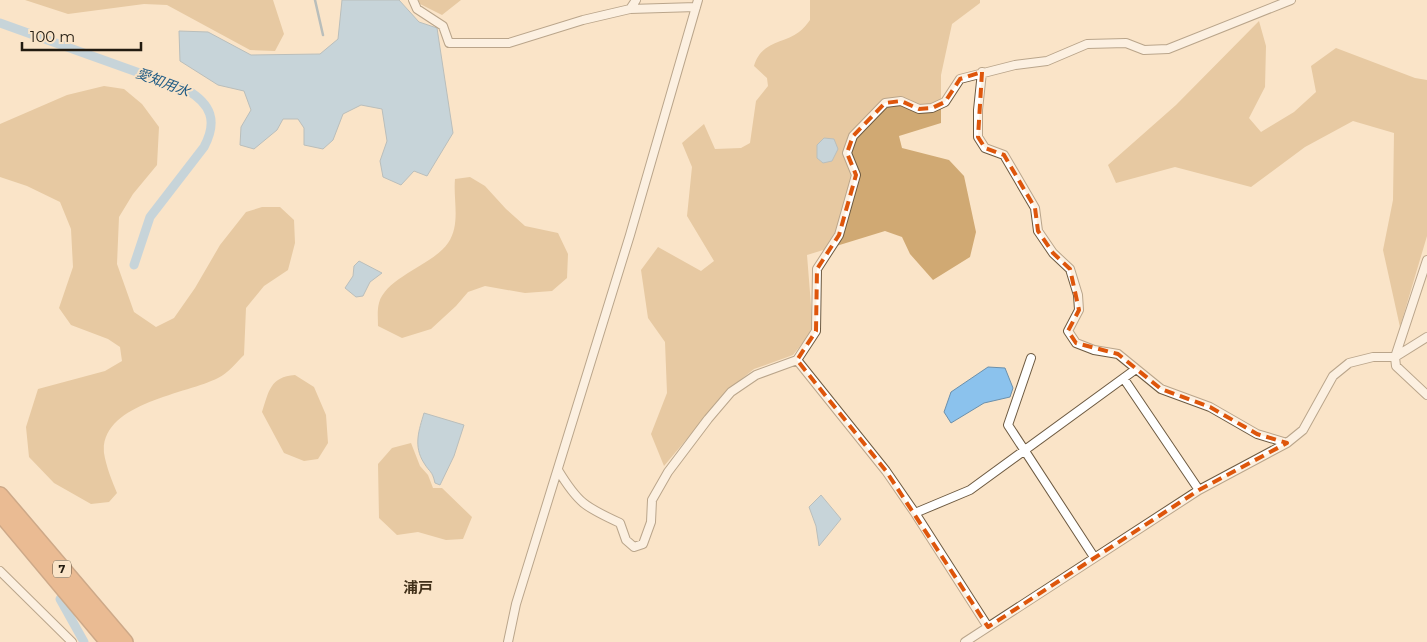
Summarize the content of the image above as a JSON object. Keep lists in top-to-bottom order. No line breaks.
{"streets":{"highway":["7"]},"districts":["浦戸"],"water":["愛知用水"],"scale_bar":"100 m"}
